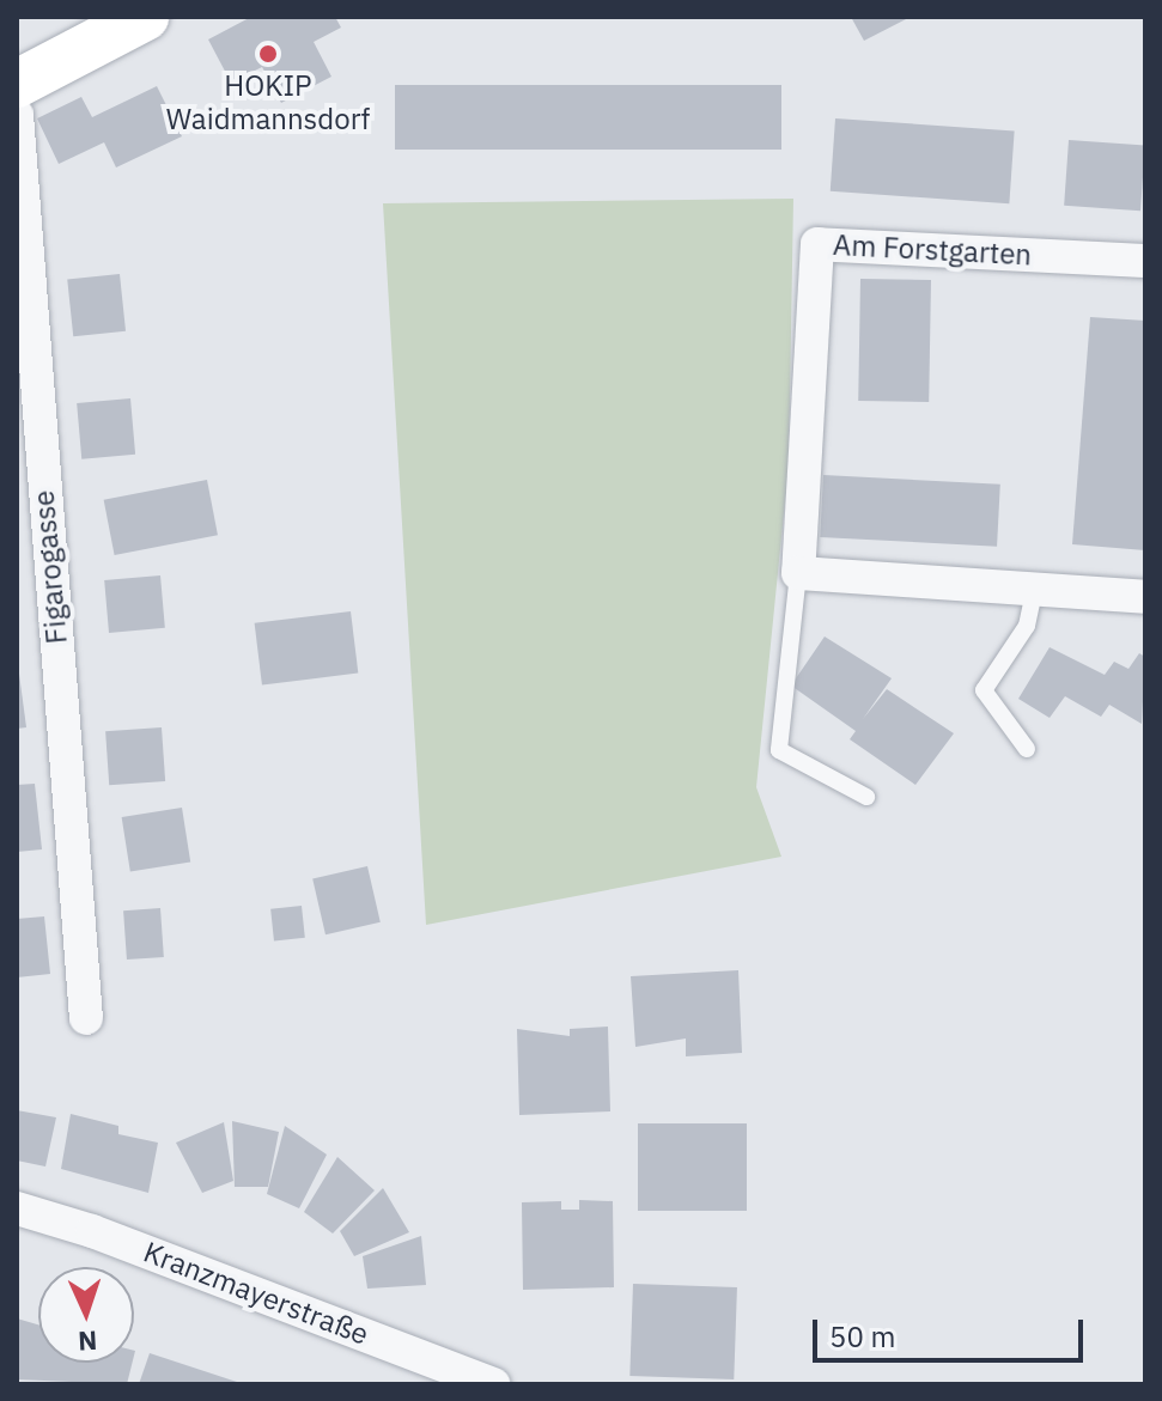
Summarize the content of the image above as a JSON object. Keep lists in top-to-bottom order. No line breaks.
{"streets":{"street":["Am Forstgarten","Figarogasse","Kranzmayerstraße"]},"places":["HOKIP Waidmannsdorf"],"scale_bar":"50 m","north":"bottom"}
